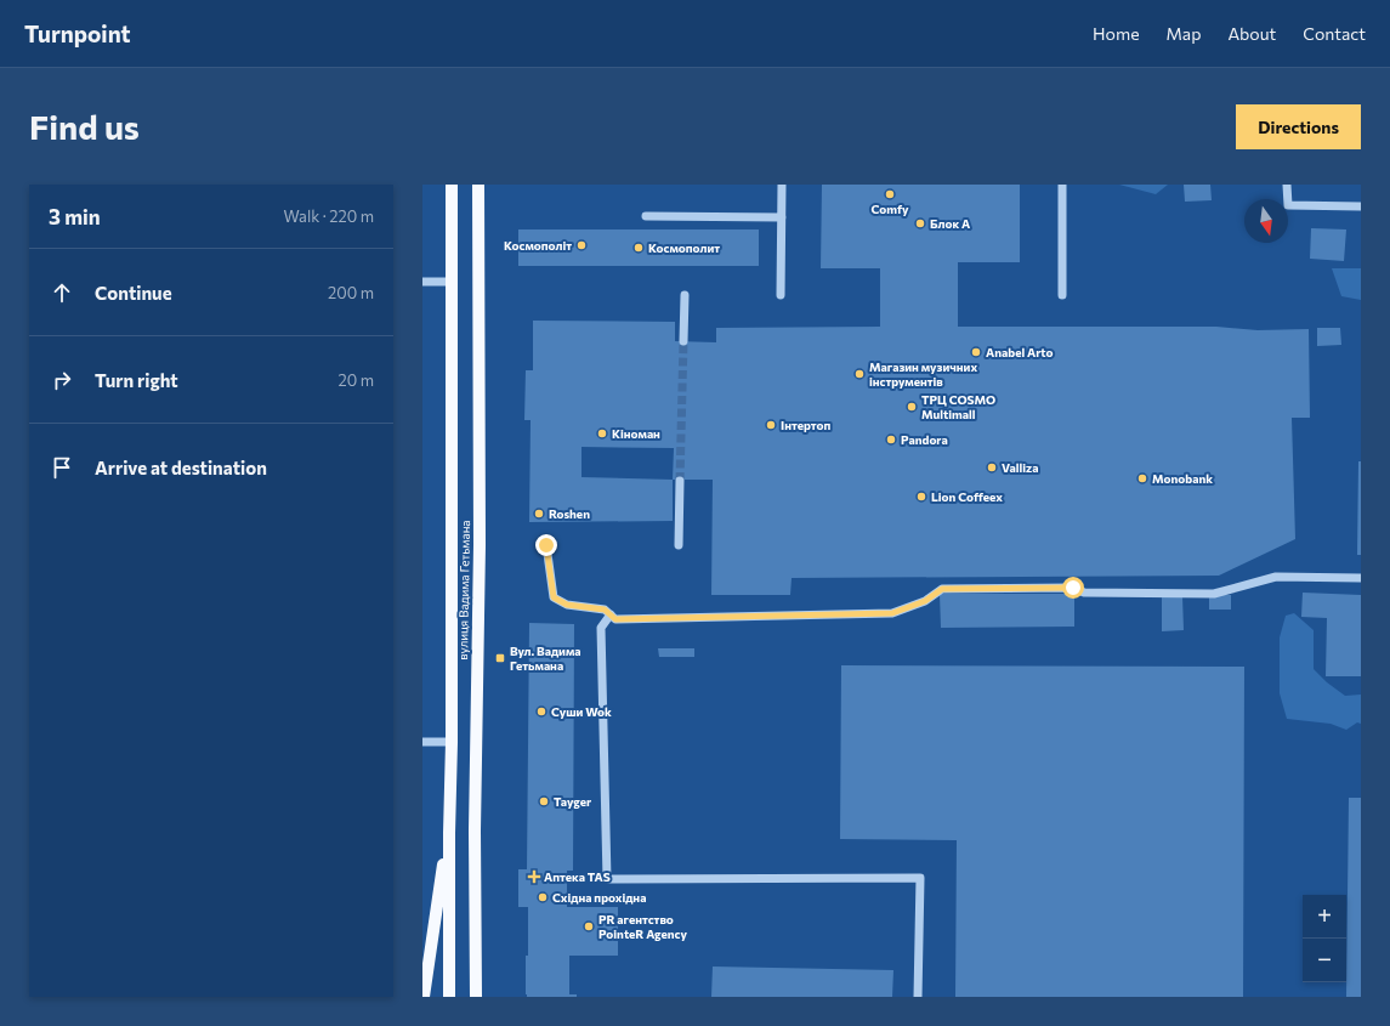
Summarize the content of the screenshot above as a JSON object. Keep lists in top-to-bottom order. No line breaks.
{"streets":{"main road":["вулиця Вадима Гетьмана"]},"places":{"other":["Comfy","Блок A","Космополіт","Космополит","Anabel Arto","Магазин музичних інструментів","ТРЦ COSMO Multimall","Інтертоп","Кіноман","Pandora","Valliza","Monobank","Lion Coffeex","Roshen","Суши Wok","Tayger","Східна прохідна","PR агентство PointeR Agency"],"transit":["Вул. Вадима Гетьмана"],"health":["Аптека TAS"]},"north":"bottom","page":{"header":"Turnpoint","nav":["Home","Map","About","Contact"],"buttons":"Directions","title":"Find us","heading":["3 min","Walk · 220 m"],"list":[["Continue","200 m"],["Turn right","20 m"],"Arrive at destination"],"map_buttons":["+","−"]}}
